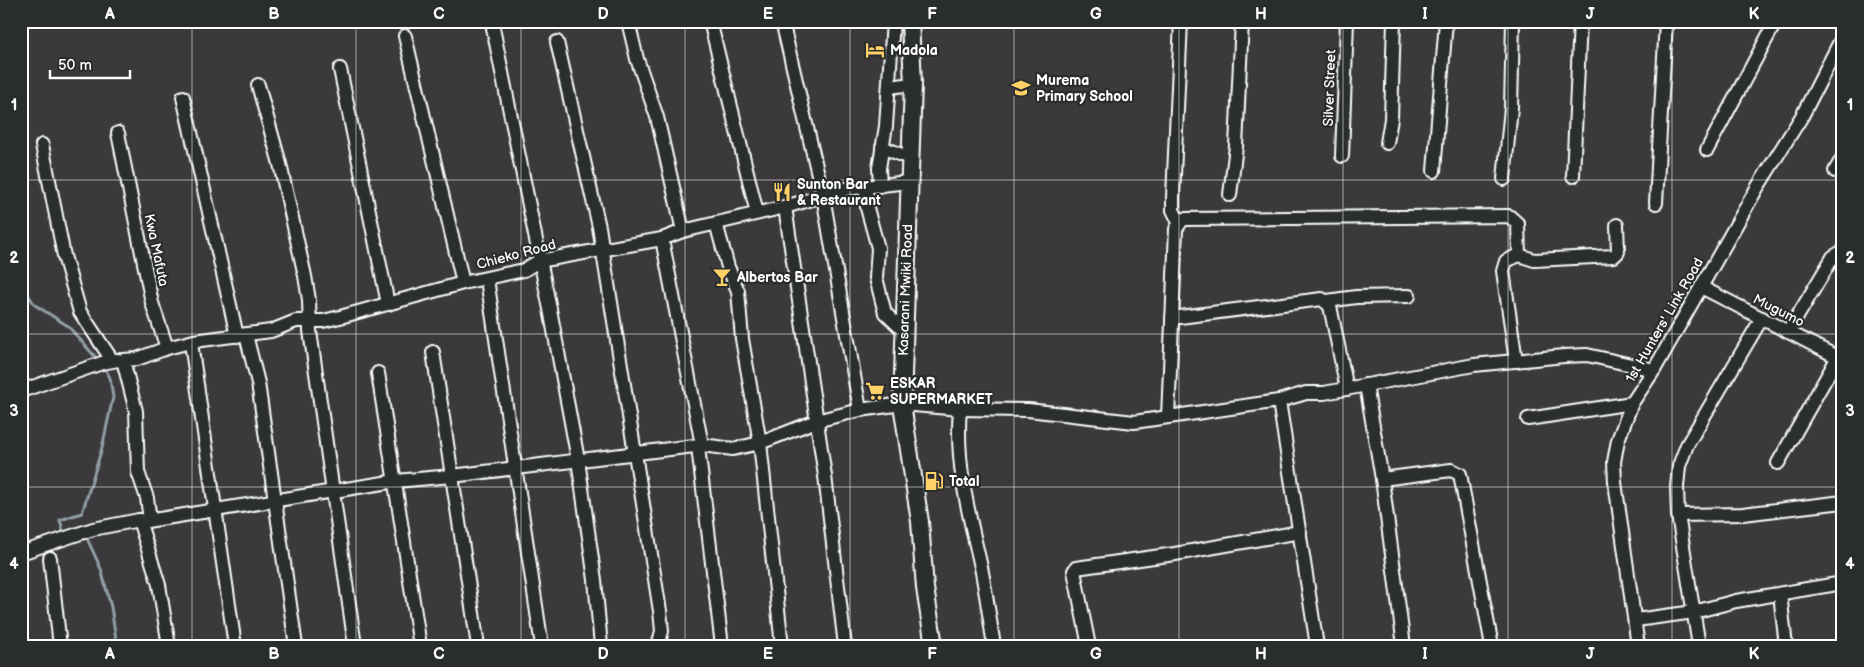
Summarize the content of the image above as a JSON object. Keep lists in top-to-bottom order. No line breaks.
{"streets":{"main road":["Kasarani Mwiki Road"],"street":["Silver Street","Kwa Mafuta","Chieko Road","Mugumo","1st Hunters' Link Road"]},"crossings":[["Chieko Road","Kasarani Mwiki Road"],["Mugumo","1st Hunters' Link Road"]],"places":{"hotel":["Madola"],"school or university":["Murema Primary School"],"restaurant":["Sunton Bar & Restaurant"],"bar":["Albertos Bar"],"supermarket":["ESKAR SUPERMARKET"],"fuel station":["Total"]},"scale_bar":"50 m","grid":{"columns":["A","B","C","D","E","F","G","H","I","J","K"],"rows":["1","2","3","4"]}}
